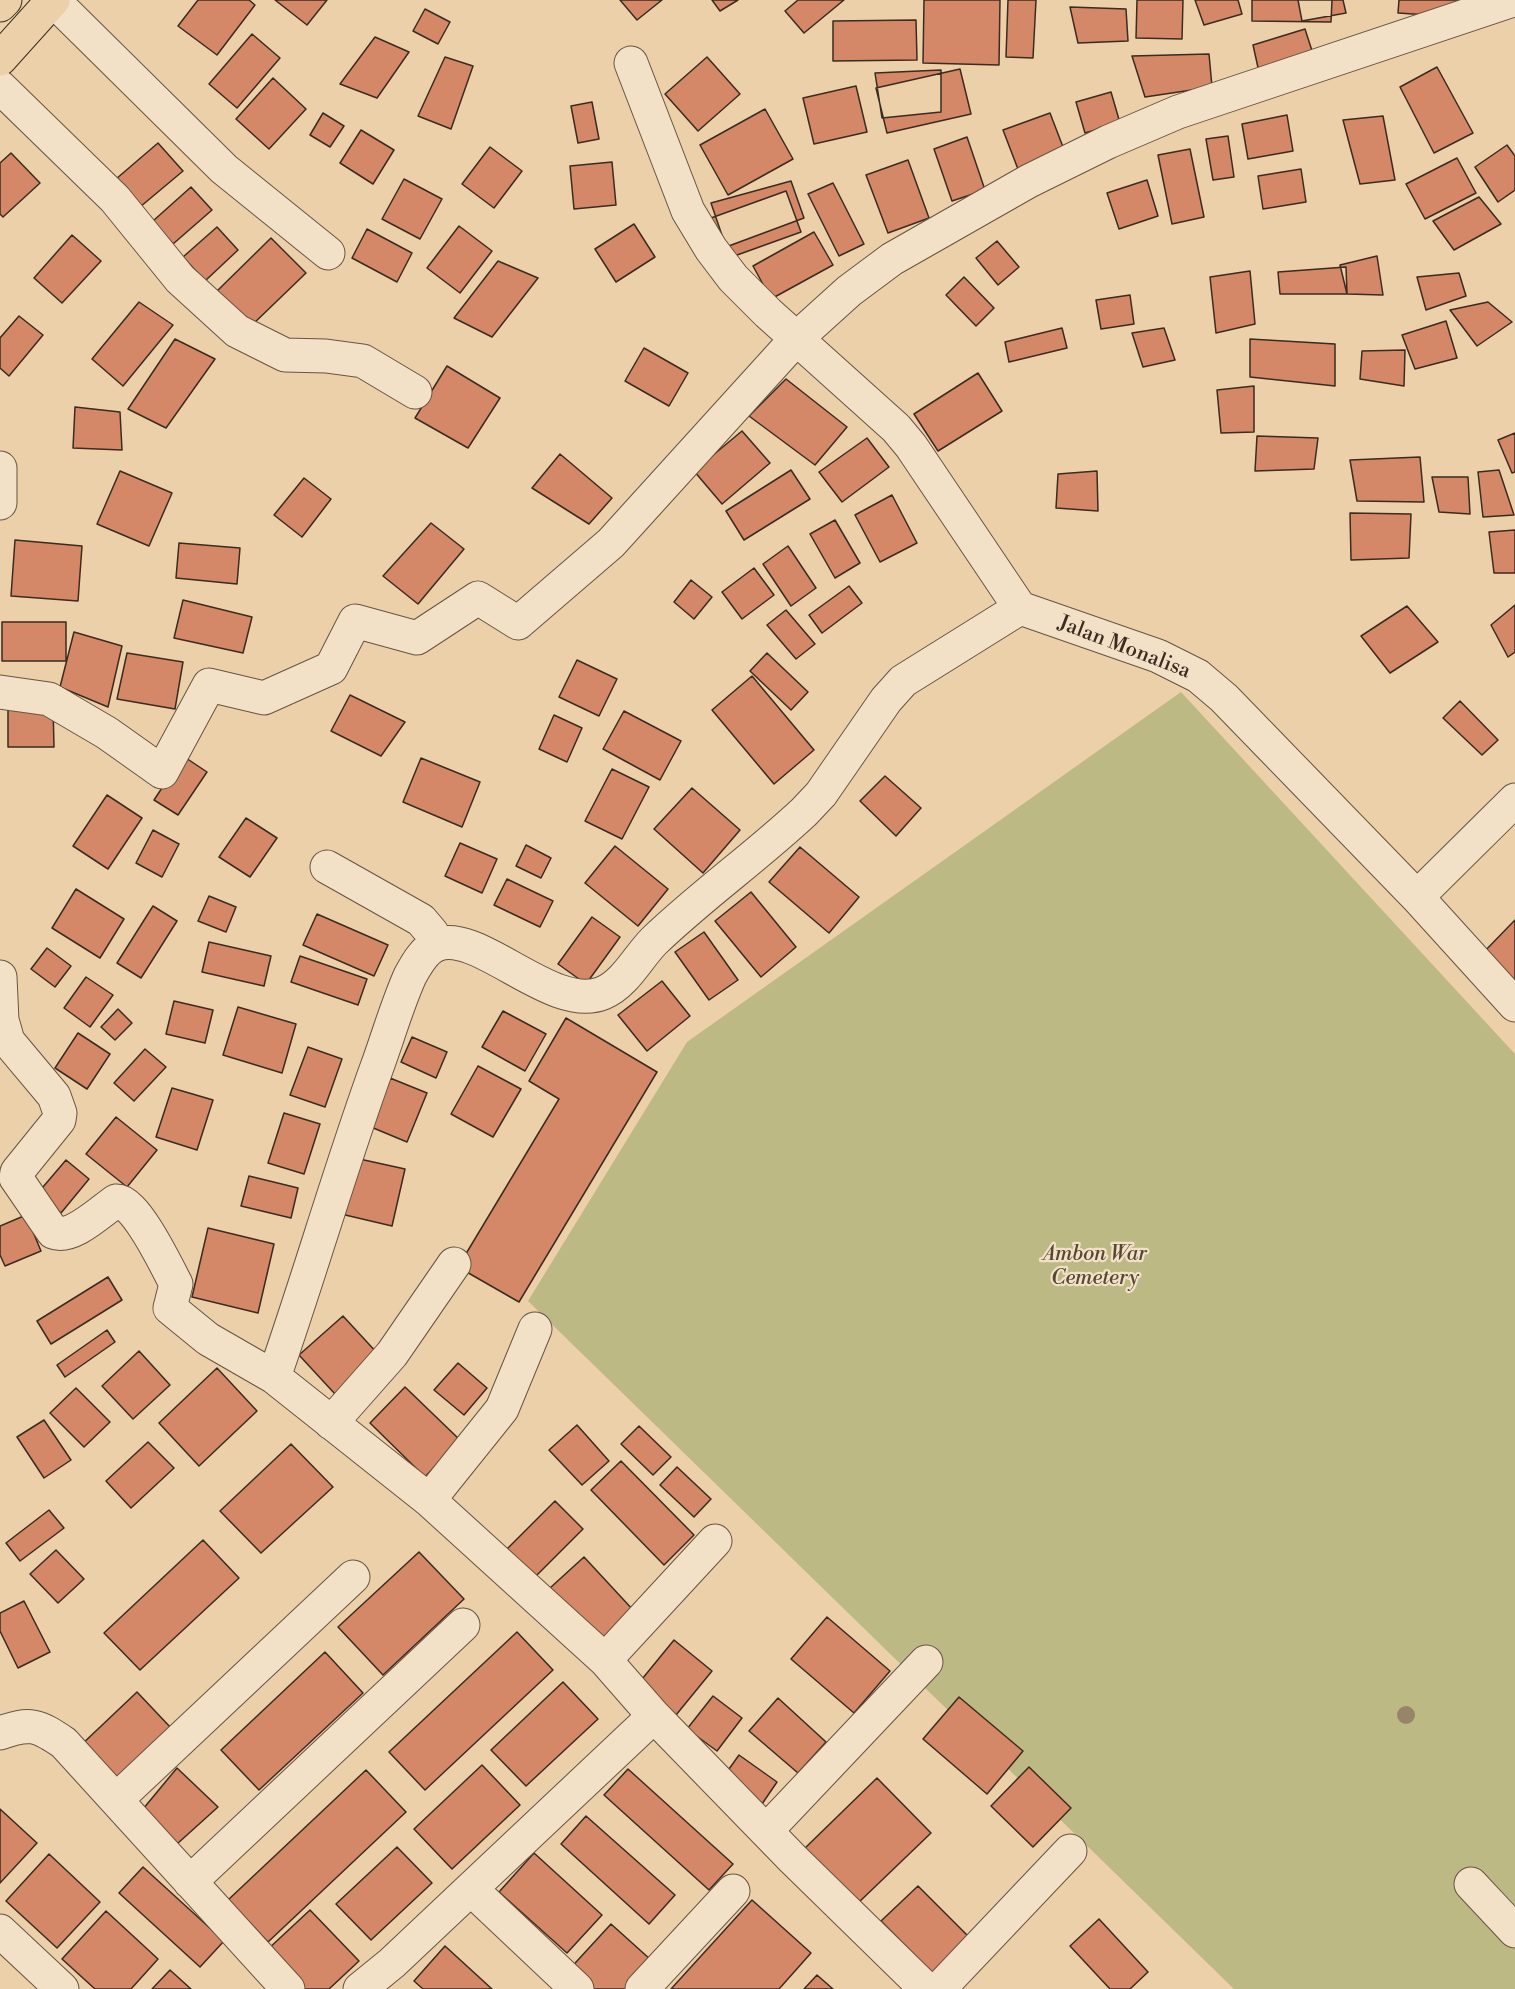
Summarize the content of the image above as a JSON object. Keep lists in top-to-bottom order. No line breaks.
{"streets":{"street":["Jalan Monalisa"]},"parks":["Ambon War Cemetery"]}
